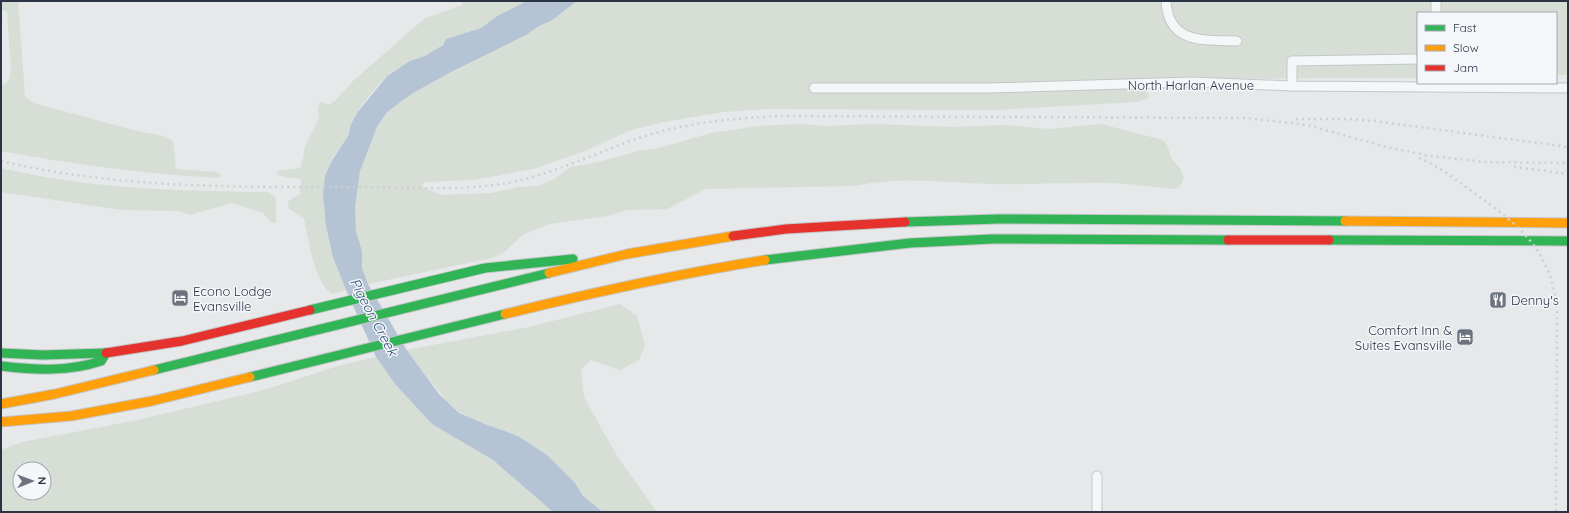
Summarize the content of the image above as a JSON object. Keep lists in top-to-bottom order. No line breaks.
{"streets":{"street":["North Harlan Avenue"]},"water":["Pigeon Creek"],"places":{"hotel":["Econo Lodge Evansville","Comfort Inn & Suites Evansville"],"restaurant":["Denny's"]},"legend":["Fast","Slow","Jam"],"north":"right"}
